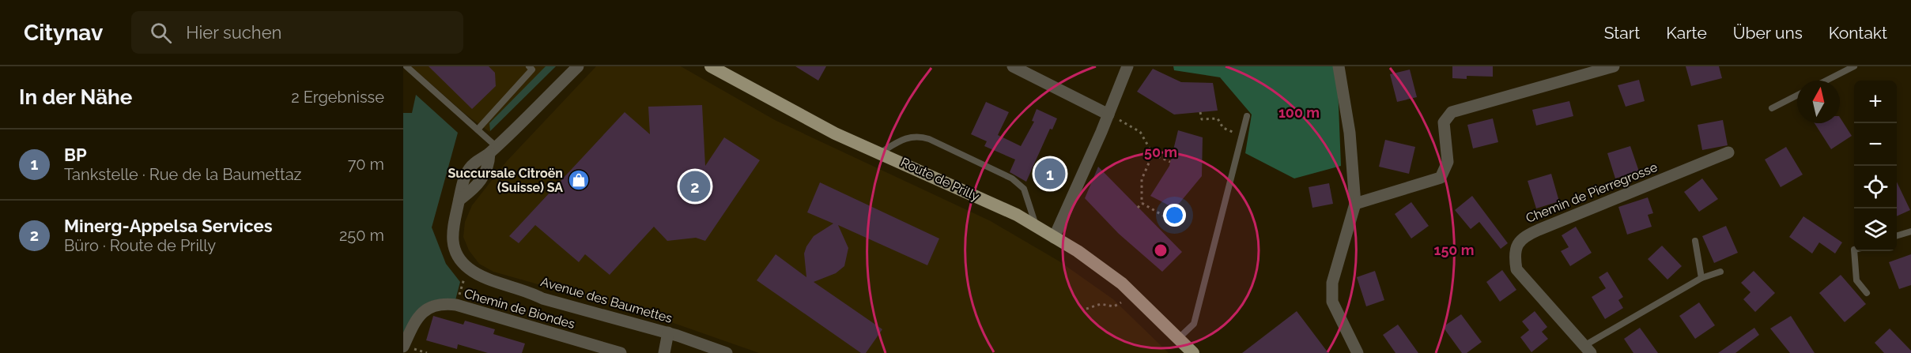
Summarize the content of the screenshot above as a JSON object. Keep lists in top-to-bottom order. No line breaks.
{"streets":{"main road":["Route de Prilly"],"street":["Chemin de Pierregrosse","Avenue des Baumettes","Chemin de Biondes"]},"places":{"shop":["Succursale Citroën (Suisse) SA"]},"north":"top","page":{"header":"Citynav","search":"Hier suchen","nav":["Start","Karte","Über uns","Kontakt"],"heading":["In der Nähe","2 Ergebnisse"],"map_buttons":["+","−"],"list":[{"mark":"1","name":"BP","note":"Tankstelle · Rue de la Baumettaz","value":"70 m"},{"mark":"2","name":"Minerg-Appelsa Services","note":"Büro · Route de Prilly","value":"250 m"}],"pins":["1","2"]},"rings":["100 m","50 m","150 m"]}
